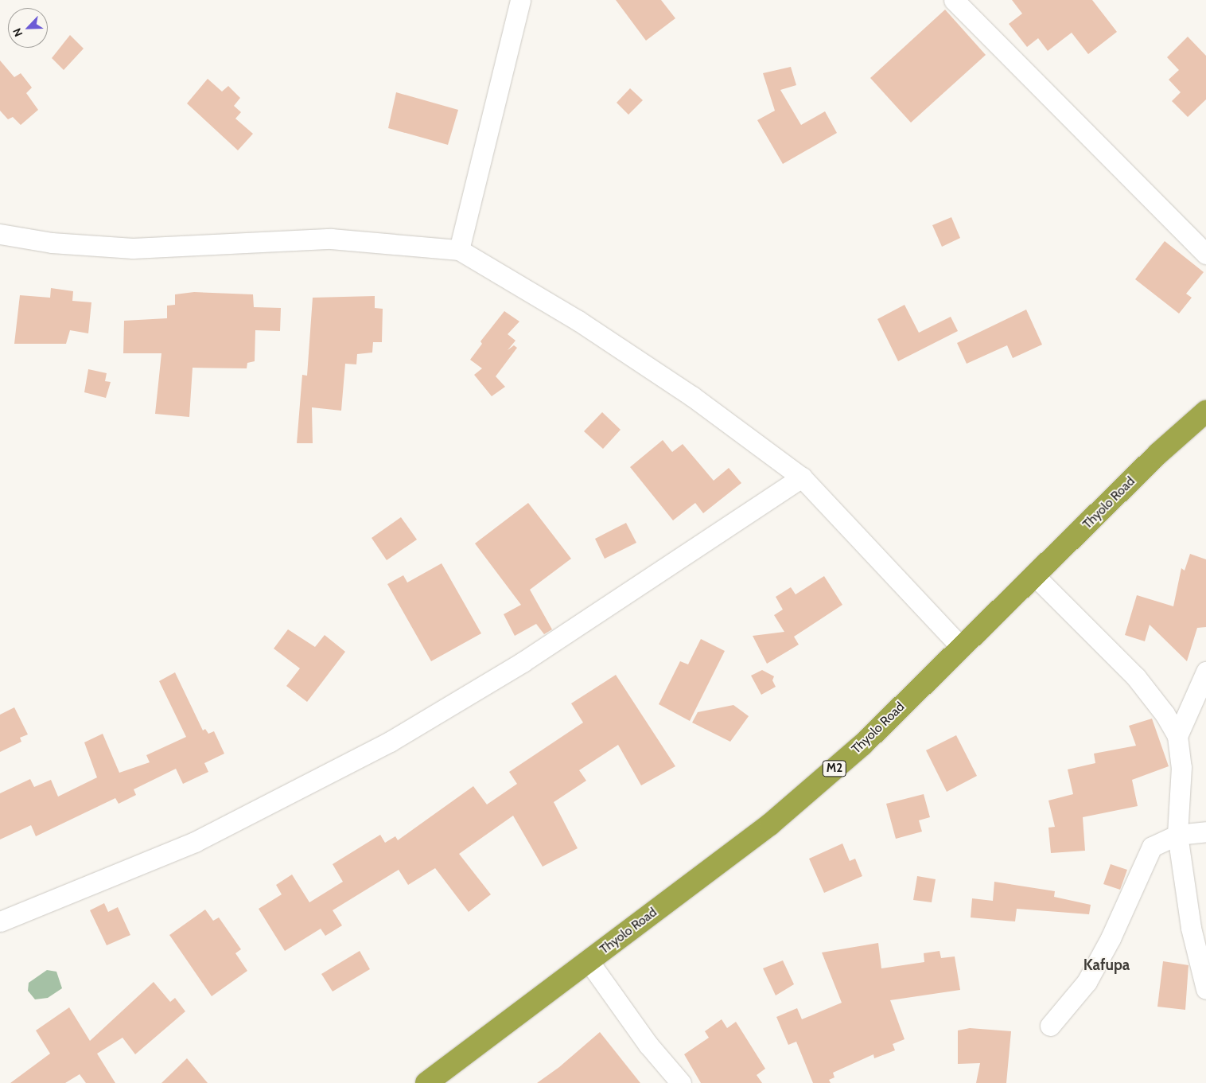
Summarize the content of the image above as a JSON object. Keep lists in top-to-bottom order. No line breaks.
{"streets":{"highway":["Thyolo Road","M2"]},"districts":["Kafupa"],"north":"bottom left"}
